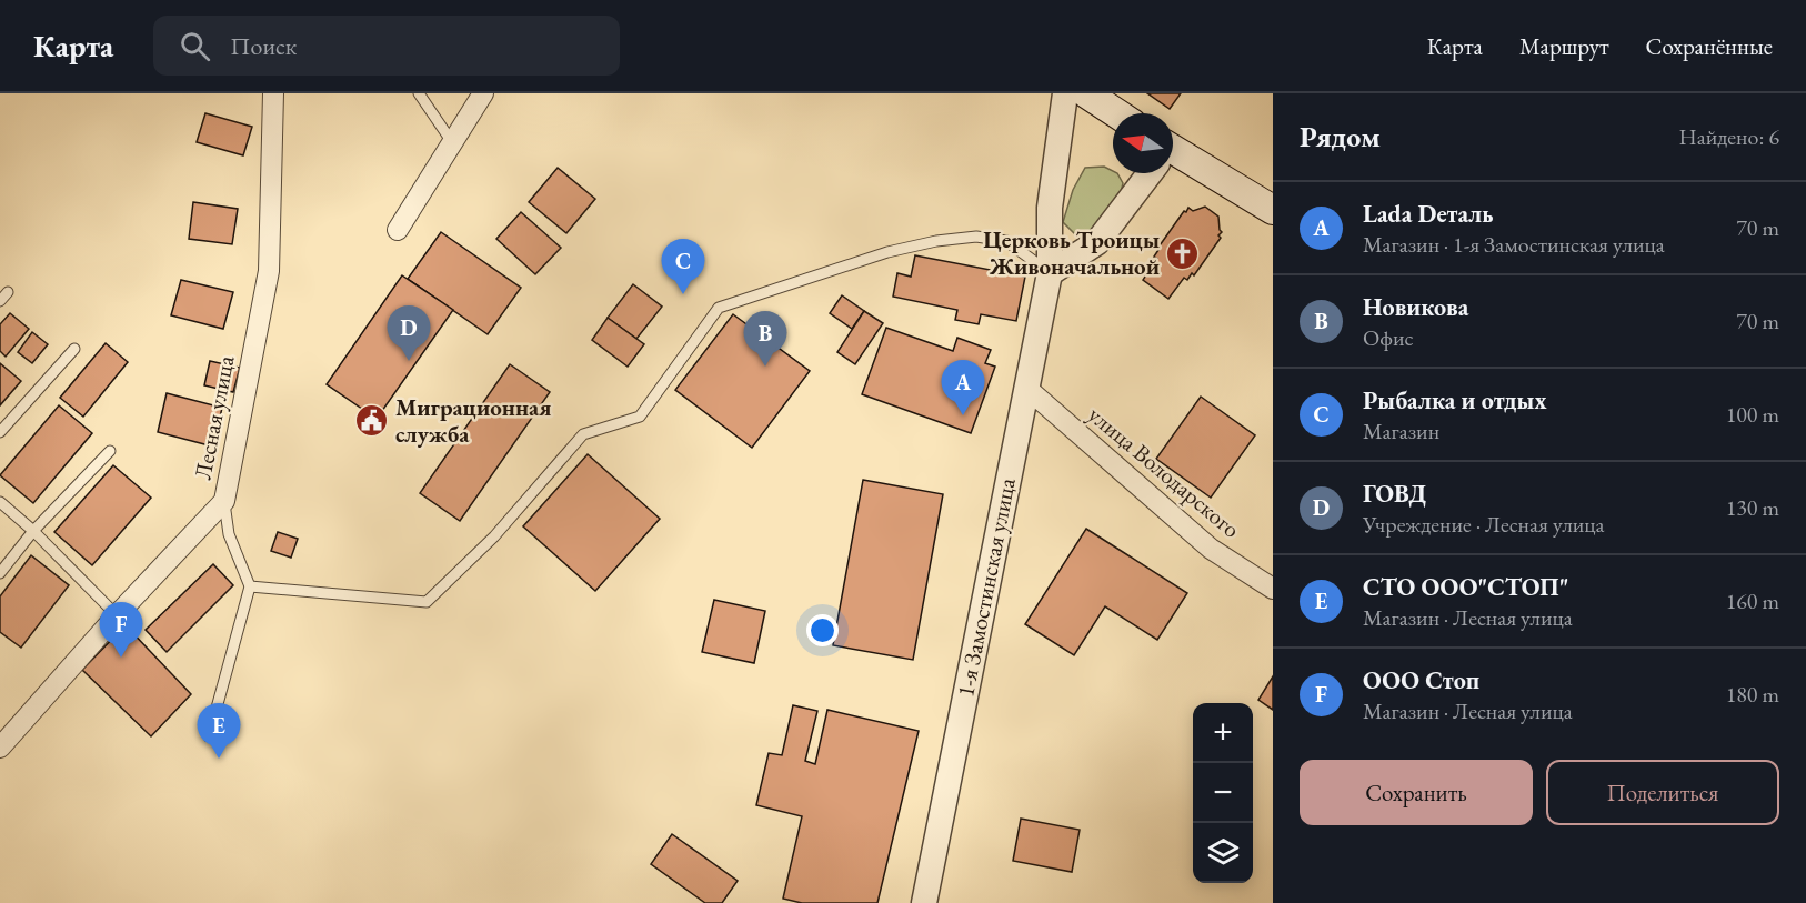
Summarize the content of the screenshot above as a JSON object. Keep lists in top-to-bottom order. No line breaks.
{"streets":{"street":["Лесная улица","улица Володарского","1-я Замостинская улица"]},"crossings":[["улица Володарского","1-я Замостинская улица"]],"places":{"church":["Церковь Троицы Живоначальной"],"public building":["Миграционная служба"]},"north":"left","page":{"header":"Карта","search":"Поиск","nav":["Карта","Маршрут","Сохранённые"],"heading":["Рядом","Найдено: 6"],"list":[{"mark":"A","name":"Lada Dеталь","note":"Магазин · 1-я Замостинская улица","value":"70 m"},{"mark":"B","name":"Новикова","note":"Офис","value":"70 m"},{"mark":"C","name":"Рыбалка и отдых","note":"Магазин","value":"100 m"},{"mark":"D","name":"ГОВД","note":"Учреждение · Лесная улица","value":"130 m"},{"mark":"E","name":"СТО ООО\"СТОП\"","note":"Магазин · Лесная улица","value":"160 m"},{"mark":"F","name":"ООО Стоп","note":"Магазин · Лесная улица","value":"180 m"}],"pins":["C","D","B","A","F","E"],"map_buttons":["+","−"],"buttons":["Сохранить","Поделиться"]}}
